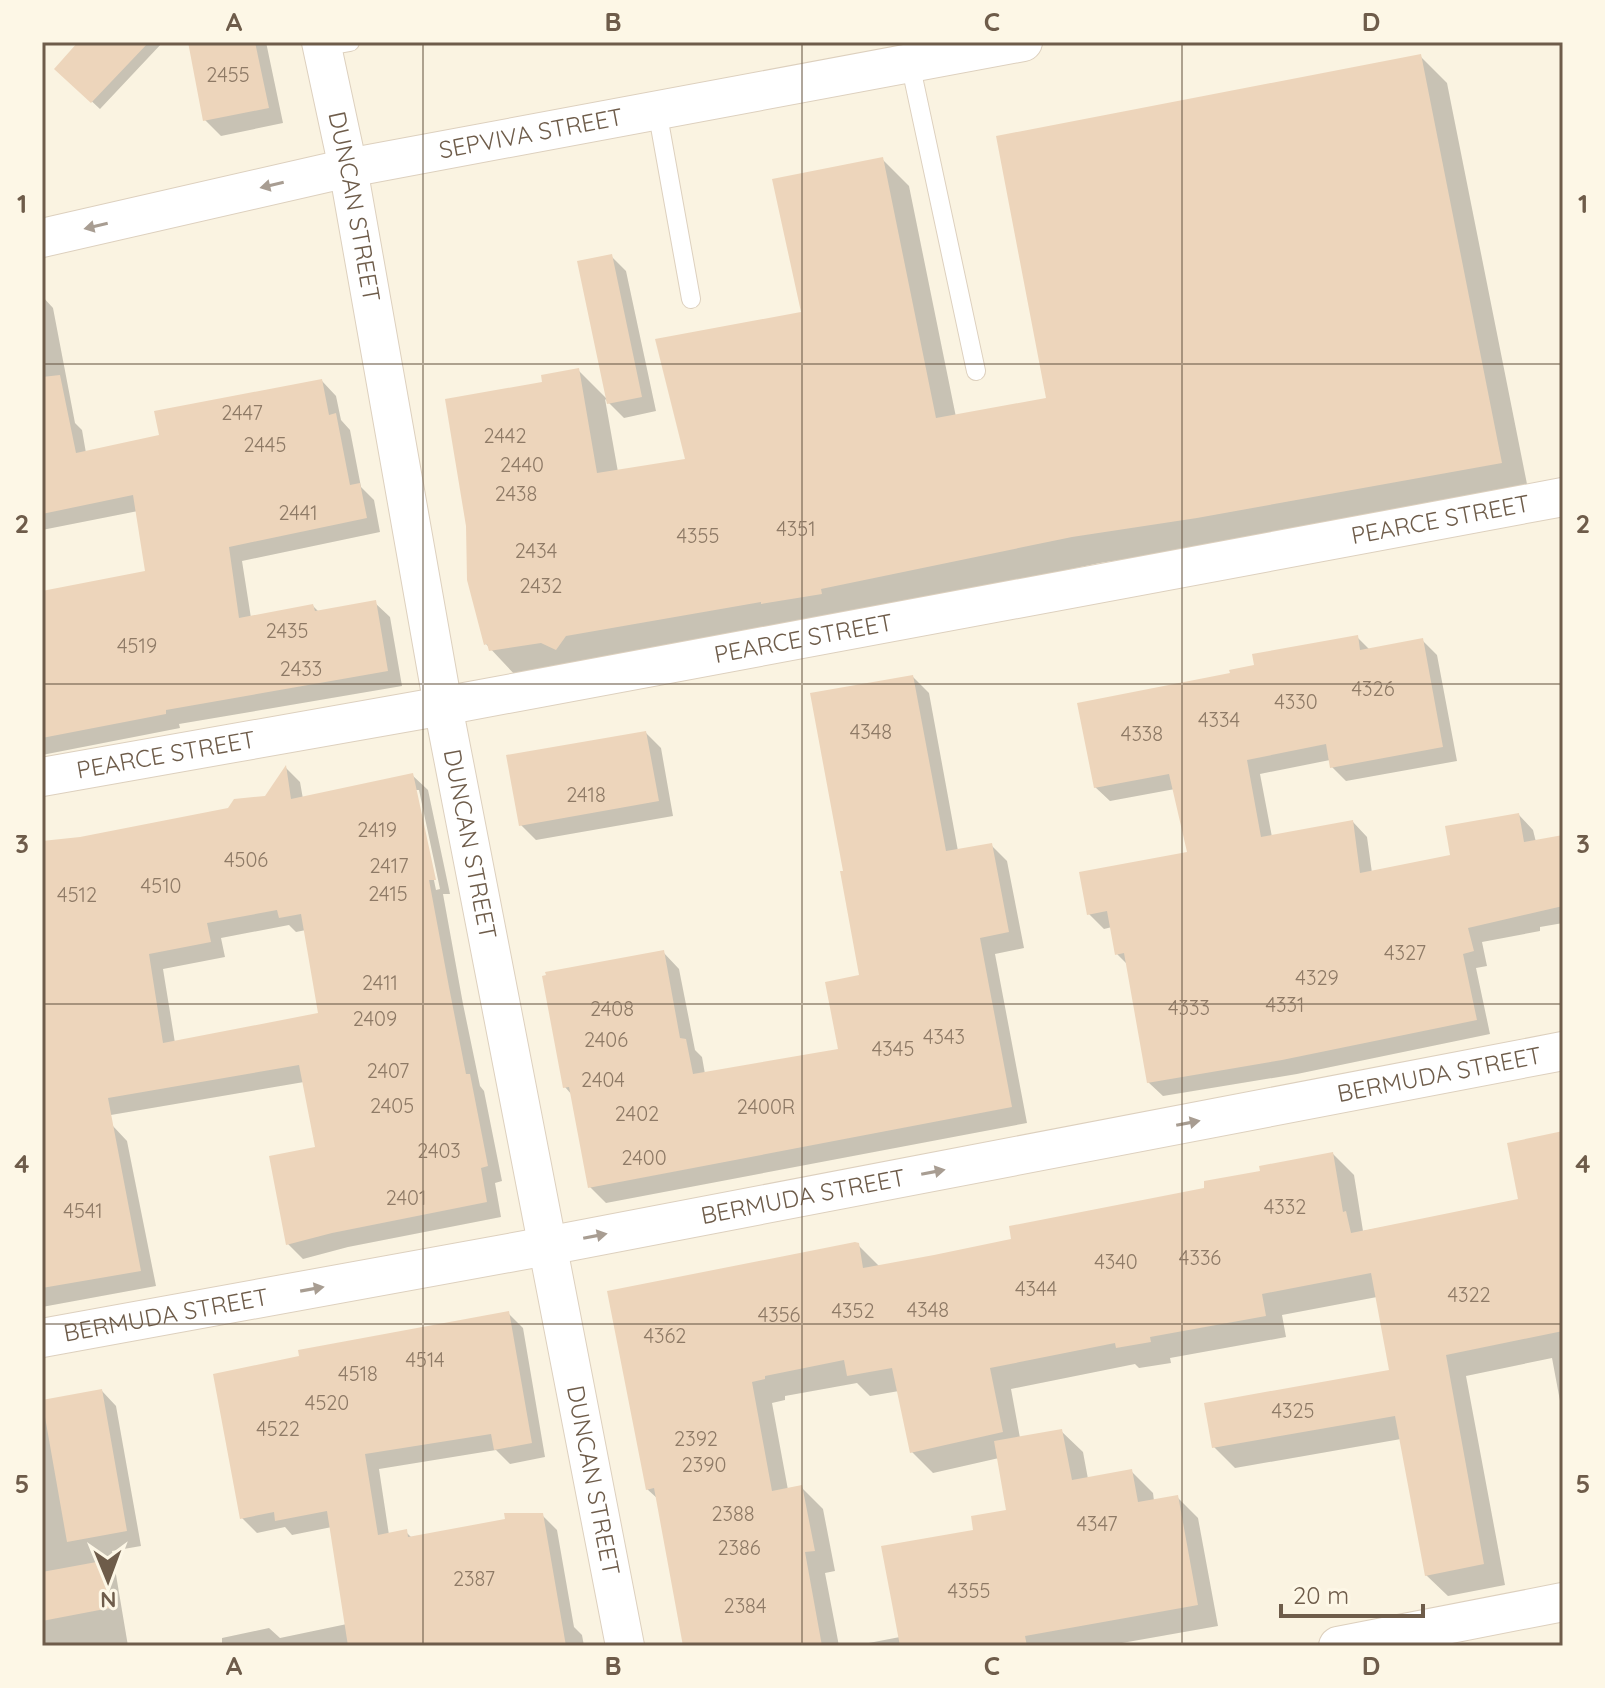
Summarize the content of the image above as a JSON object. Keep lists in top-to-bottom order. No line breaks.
{"streets":{"street":["SEPVIVA STREET","DUNCAN STREET","PEARCE STREET","BERMUDA STREET"]},"crossings":[["SEPVIVA STREET","DUNCAN STREET"],["DUNCAN STREET","PEARCE STREET"],["DUNCAN STREET","BERMUDA STREET"]],"one_way":["BERMUDA STREET"],"house_numbers":["2455","2447","2442","2445","2440","2438","2441","4351","4355","2434","2432","2435","4519","2433","4326","4330","4334","4348","4338","2418","2419","4506","2417","4510","2415","4512","4327","4329","2411","4331","4333","2408","2409","4343","2406","4345","2407","2404","2405","2400R","2402","2403","2400","2401","4332","4541","4336","4340","4344","4322","4348","4352","4356","4362","4514","4518","4520","4325","4522","2392","2390","2388","4347","2386","2387","4355","2384"],"scale_bar":"20 m","north":"bottom","grid":{"columns":["A","B","C","D"],"rows":["1","2","3","4","5"]}}
